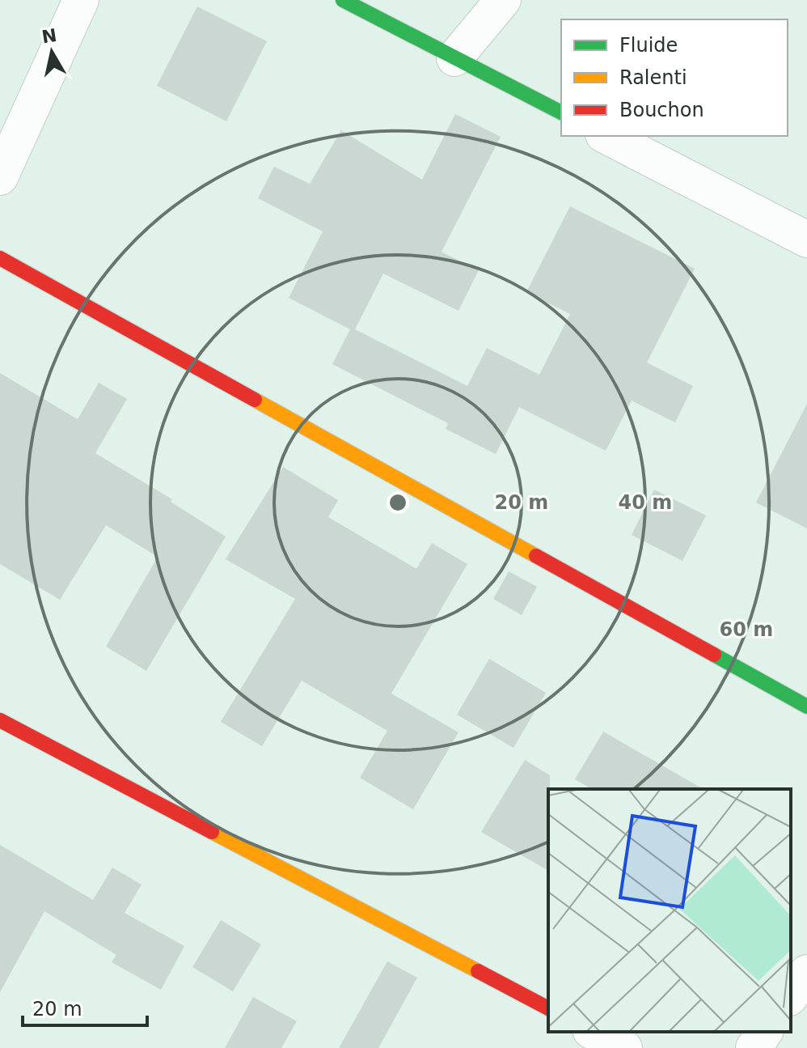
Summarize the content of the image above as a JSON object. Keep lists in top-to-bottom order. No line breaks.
{"legend":["Fluide","Ralenti","Bouchon"],"scale_bar":"20 m","north":"top","rings":["20 m","40 m","60 m"]}
